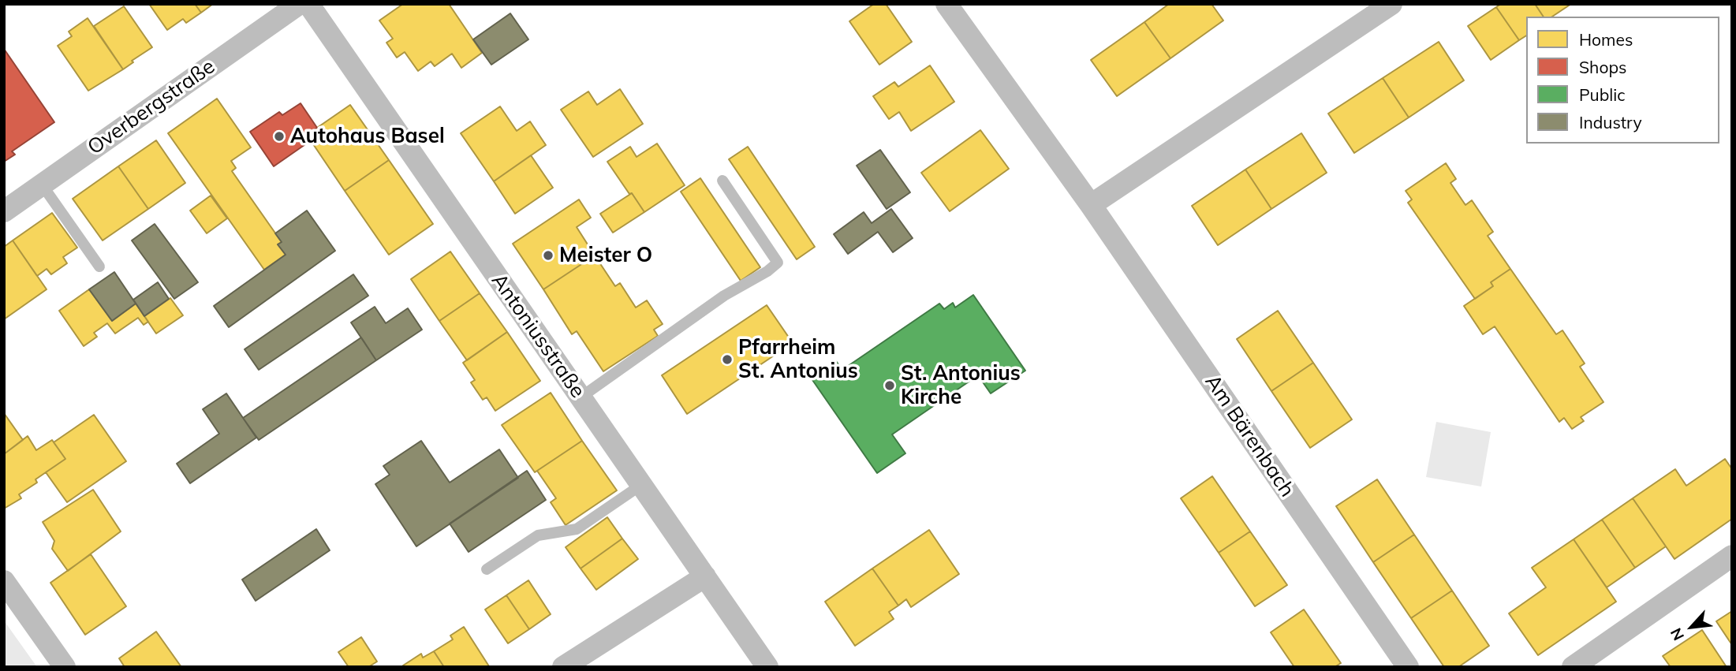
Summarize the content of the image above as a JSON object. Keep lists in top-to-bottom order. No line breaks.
{"streets":{"street":["Overbergstraße","Antoniusstraße","Am Bärenbach"]},"places":["Autohaus Basel","Meister O","Pfarrheim St. Antonius","St. Antonius Kirche"],"legend":["Homes","Shops","Public","Industry"],"north":"bottom left"}
